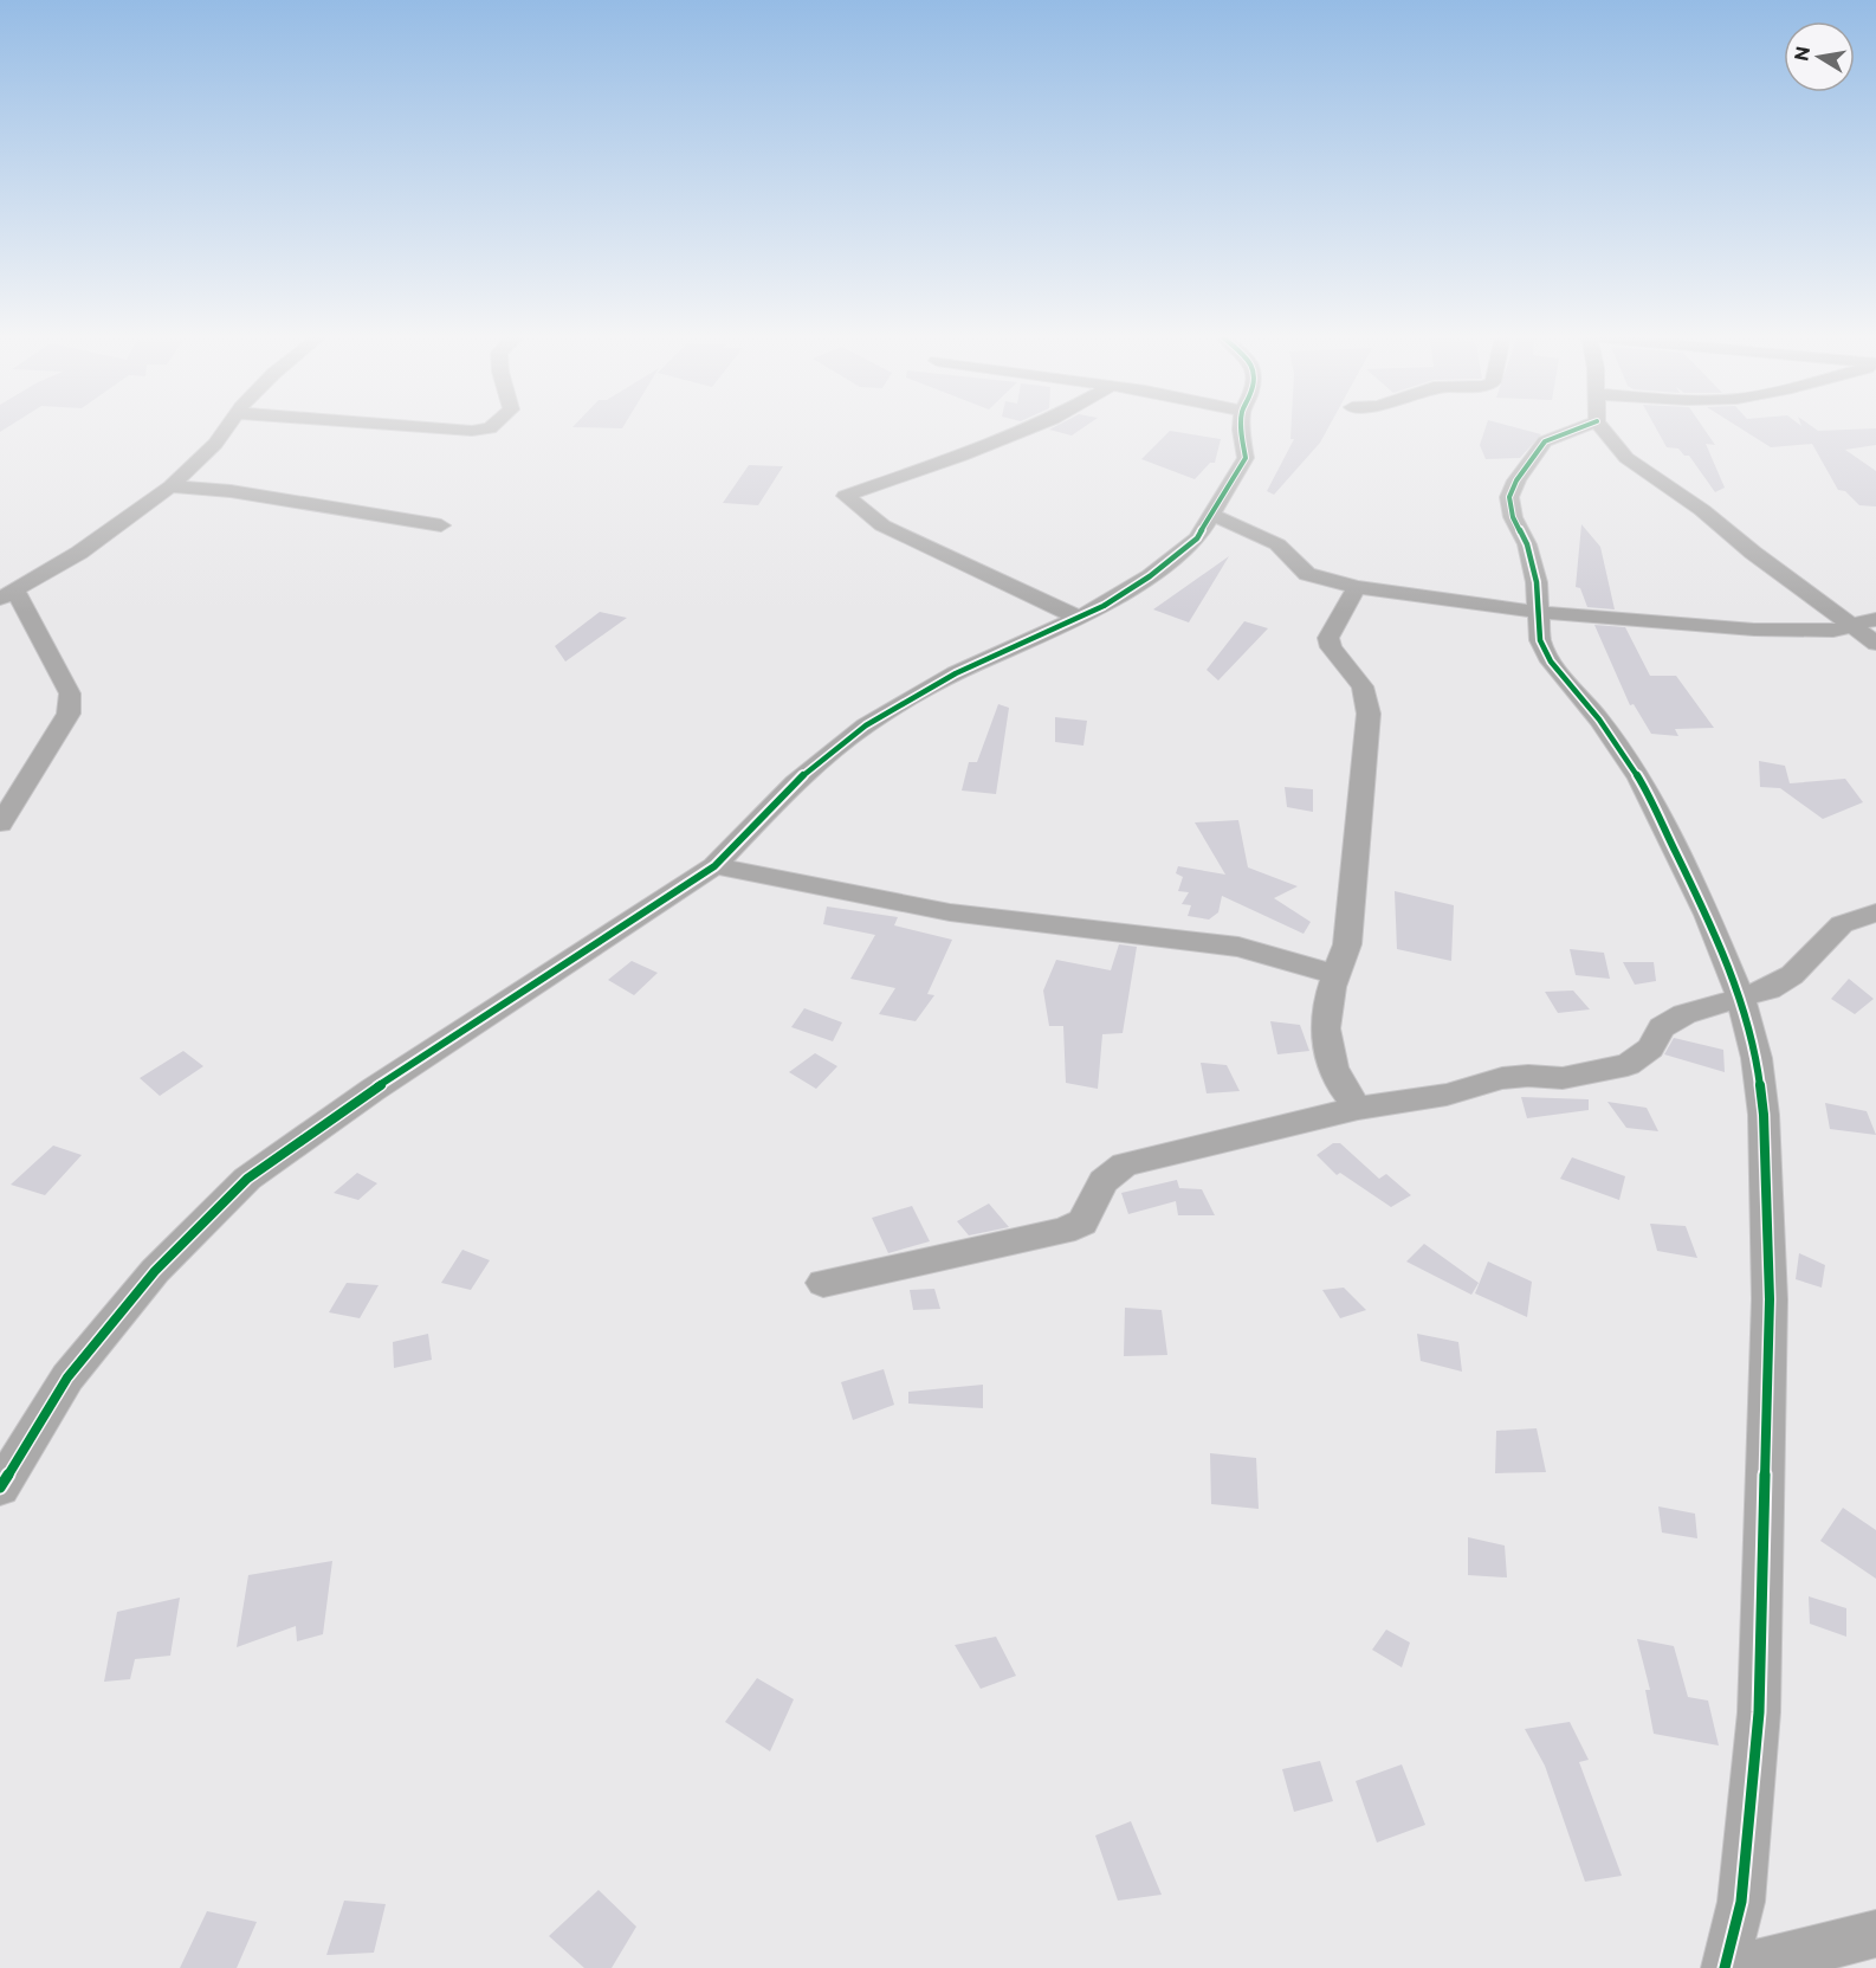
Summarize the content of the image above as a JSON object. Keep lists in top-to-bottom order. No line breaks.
{"north":"left"}
